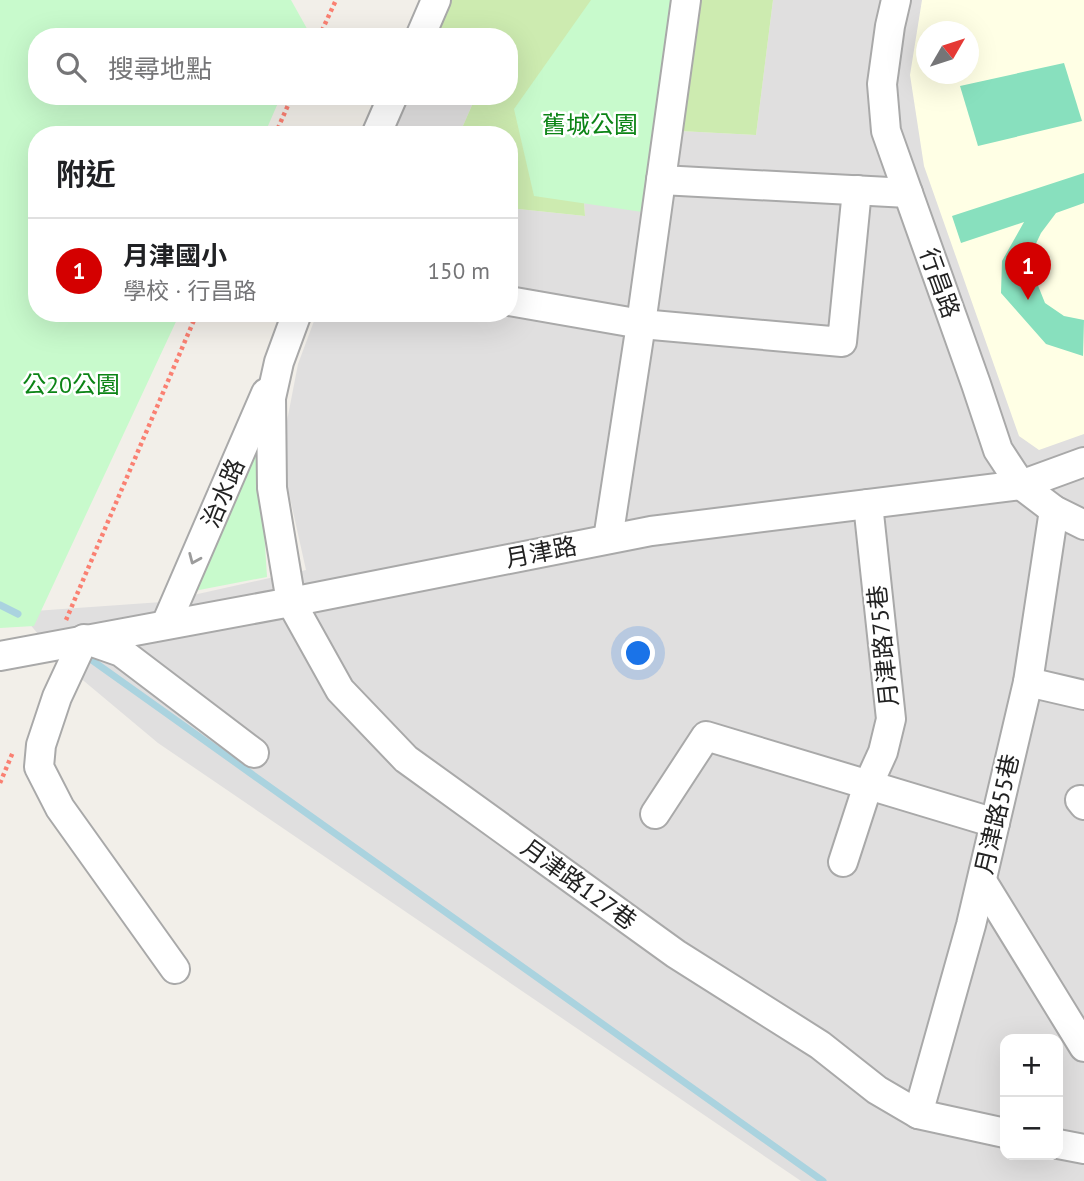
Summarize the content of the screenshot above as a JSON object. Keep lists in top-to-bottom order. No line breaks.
{"streets":{"street":["行昌路","治水路","月津路","月津路75巷","月津路55巷","月津路127巷"]},"crossings":[["行昌路","月津路"],["行昌路","月津路55巷"],["治水路","月津路"],["治水路","月津路127巷"],["月津路","月津路75巷"],["月津路","月津路127巷"],["月津路55巷","月津路127巷"]],"one_way":["治水路"],"parks":["舊城公園","公20公園"],"north":"top right","page":{"search":"搜尋地點","heading":"附近","list":[{"mark":"1","name":"月津國小","note":"學校 · 行昌路","value":"150 m"}],"pins":"1","map_buttons":["+","−"]}}
